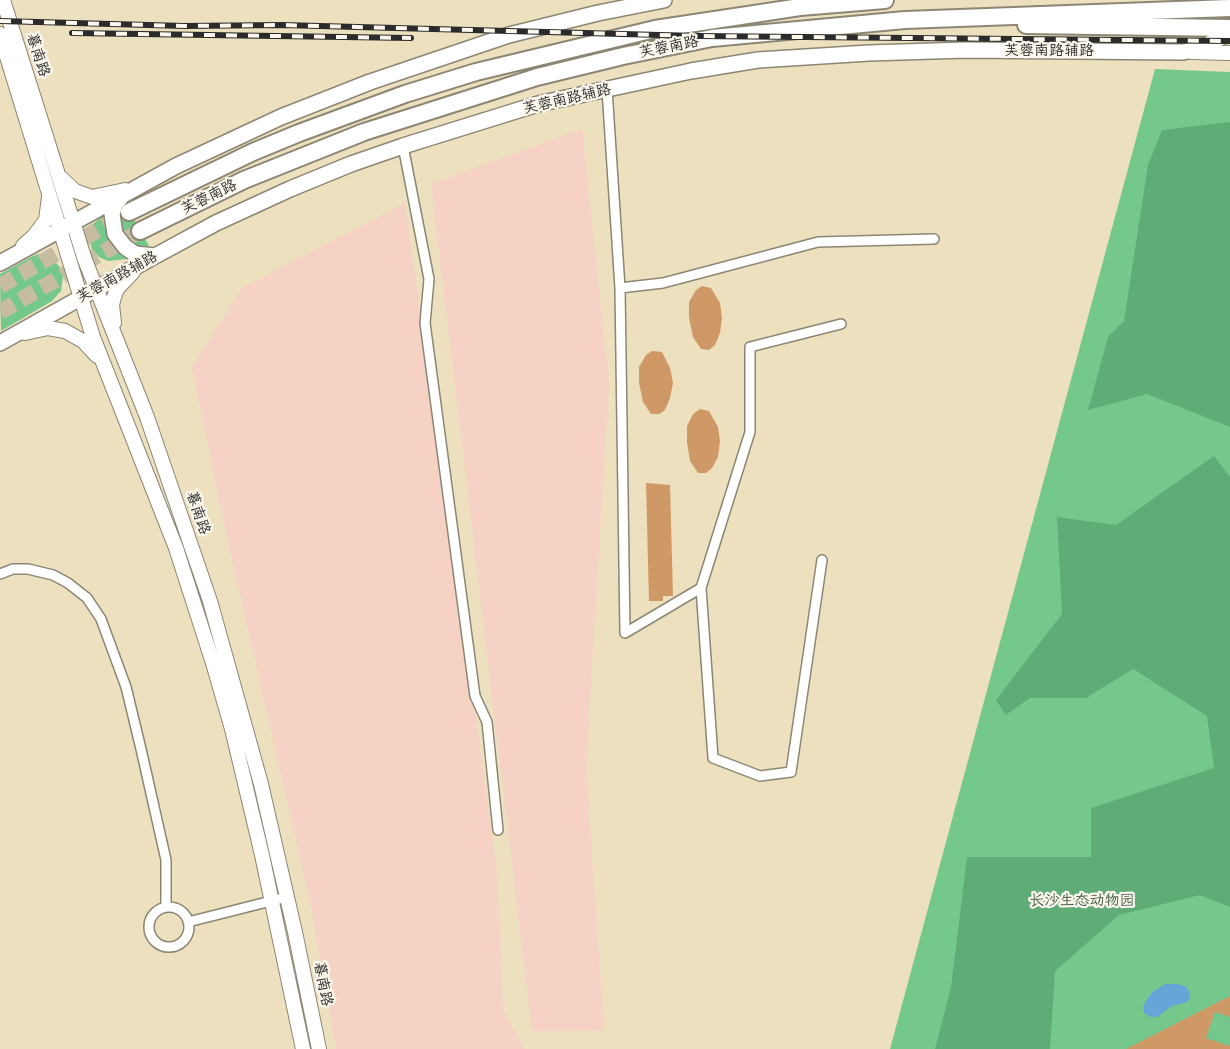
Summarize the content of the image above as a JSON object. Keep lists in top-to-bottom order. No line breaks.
{"streets":{"highway":["芙蓉南路"],"main road":["芙蓉南路辅路","暮南路"]},"crossings":[["芙蓉南路辅路","暮南路"]],"parks":["长沙生态动物园"]}
